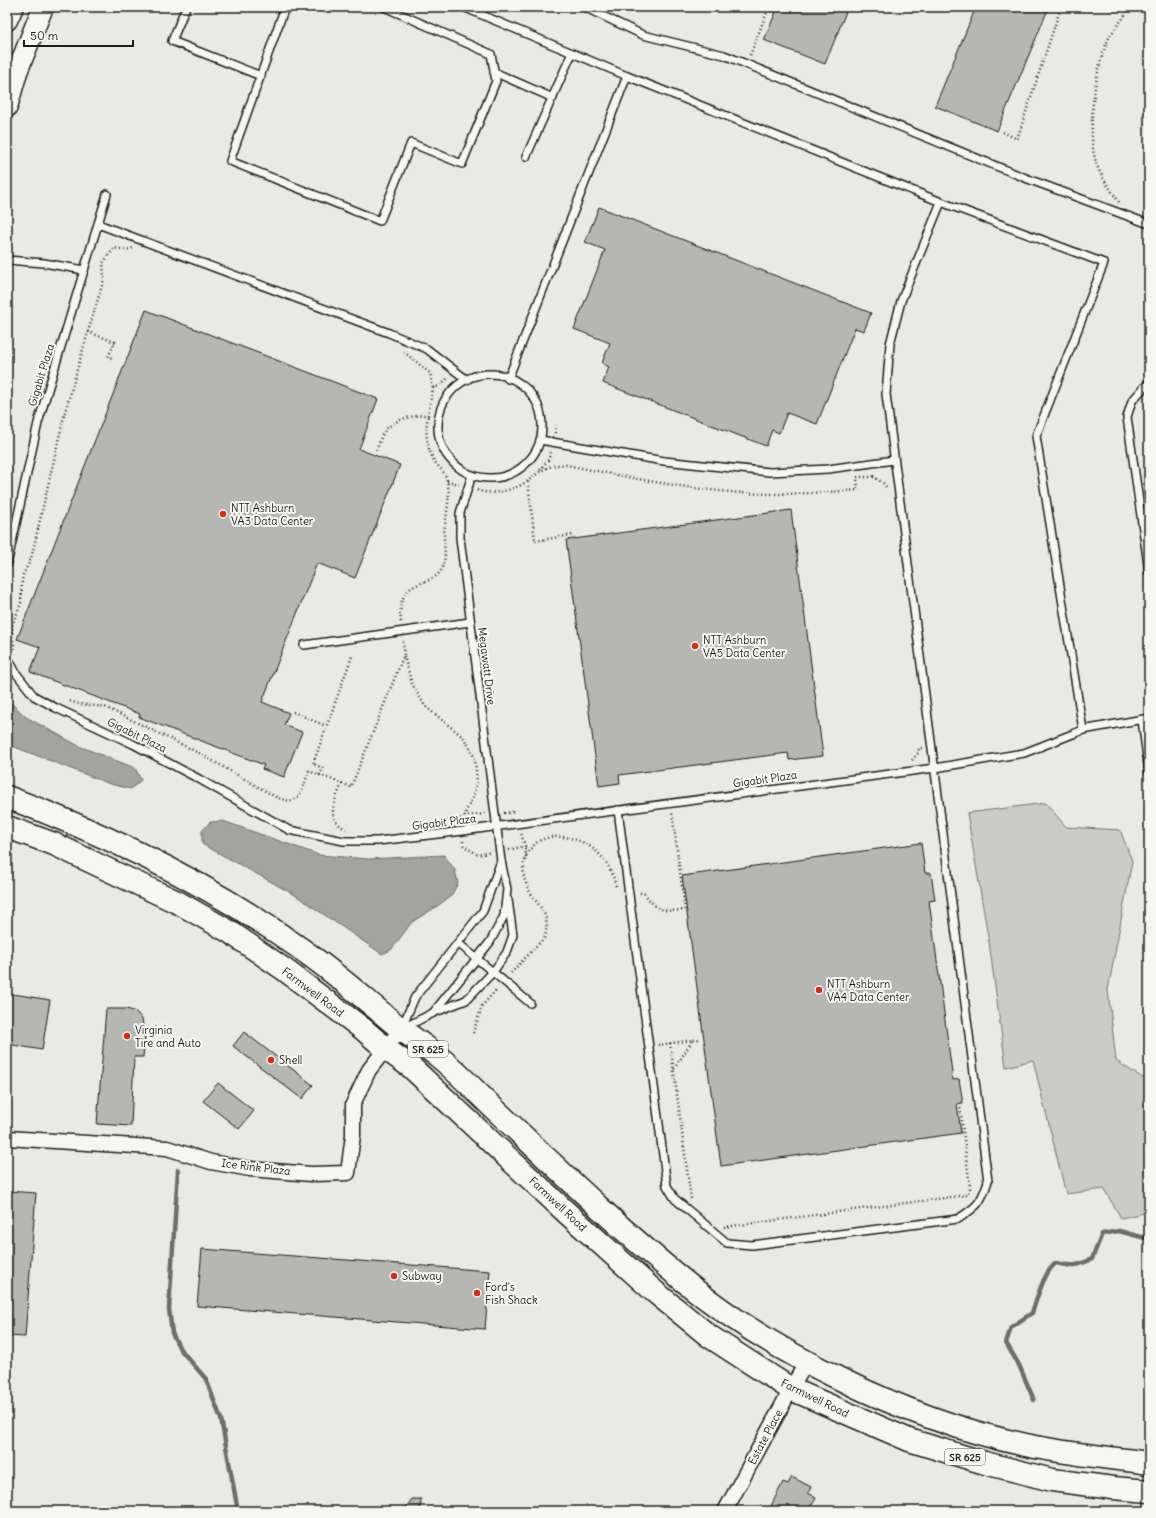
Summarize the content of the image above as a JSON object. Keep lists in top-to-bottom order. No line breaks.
{"streets":{"main road":["Farmwell Road","SR 625"],"street":["Ice Rink Plaza","Estate Place"],"lane":["Gigabit Plaza","Megawatt Drive"]},"crossings":[["Gigabit Plaza","Megawatt Drive"],["Farmwell Road","Ice Rink Plaza"],["Farmwell Road","Estate Place"],["SR 625","Ice Rink Plaza"],["SR 625","Estate Place"]],"places":["NTT Ashburn VA3 Data Center","NTT Ashburn VA5 Data Center","NTT Ashburn VA4 Data Center","Virginia Tire and Auto","Shell","Subway","Ford's Fish Shack"],"scale_bar":"50 m"}
